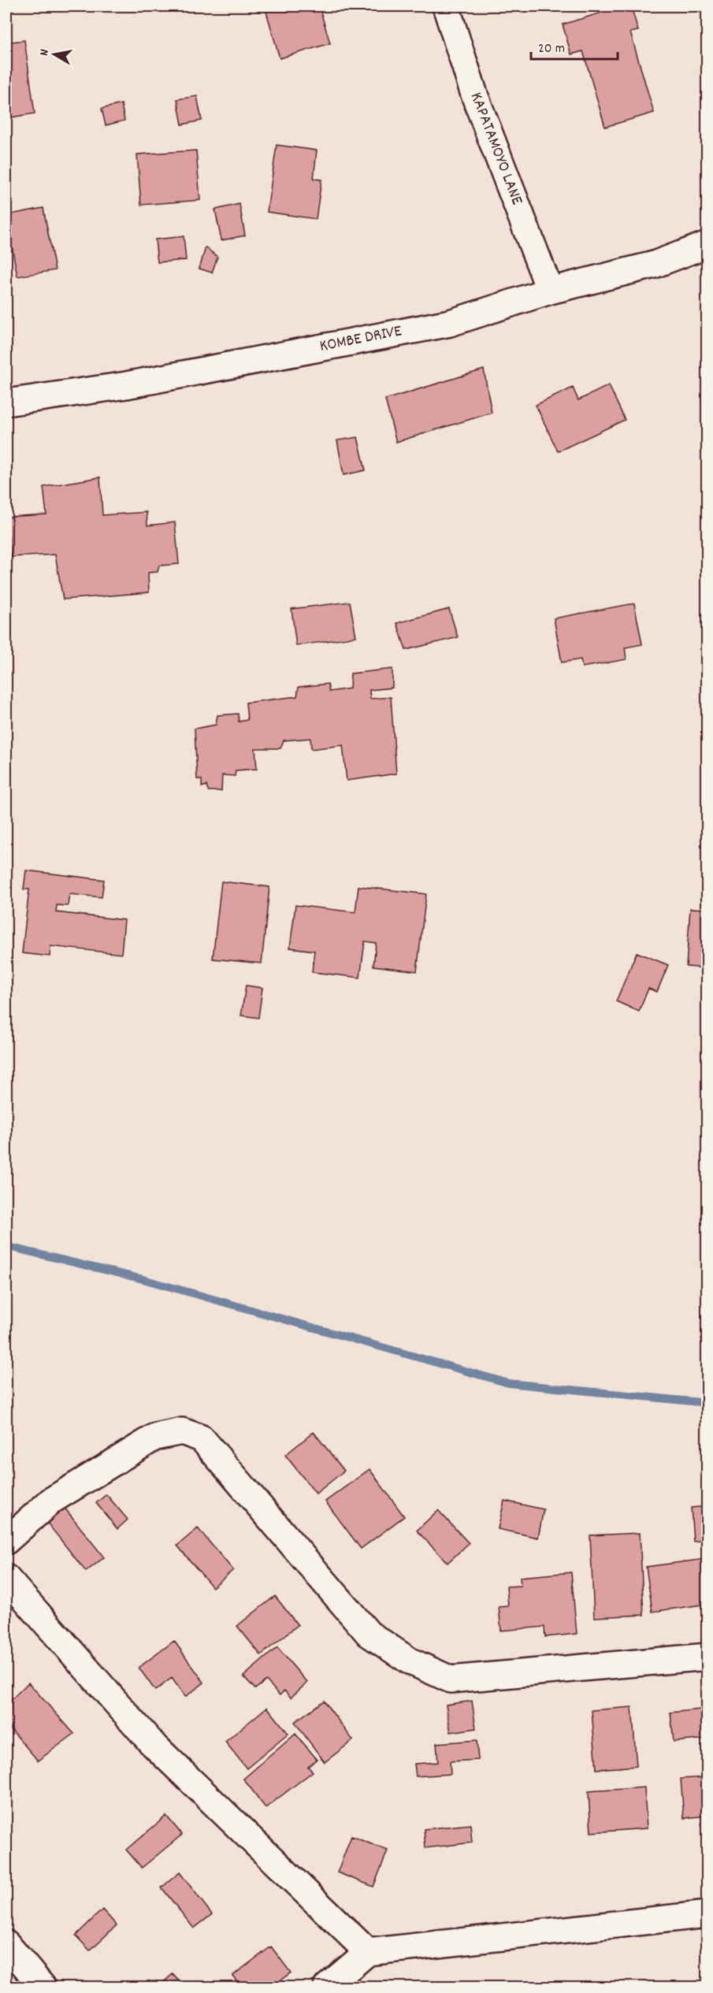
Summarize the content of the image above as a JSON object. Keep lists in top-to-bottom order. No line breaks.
{"streets":{"street":["KAPATAMOYO LANE","KOMBE DRIVE"]},"crossings":[["KAPATAMOYO LANE","KOMBE DRIVE"]],"scale_bar":"20 m","north":"left"}
